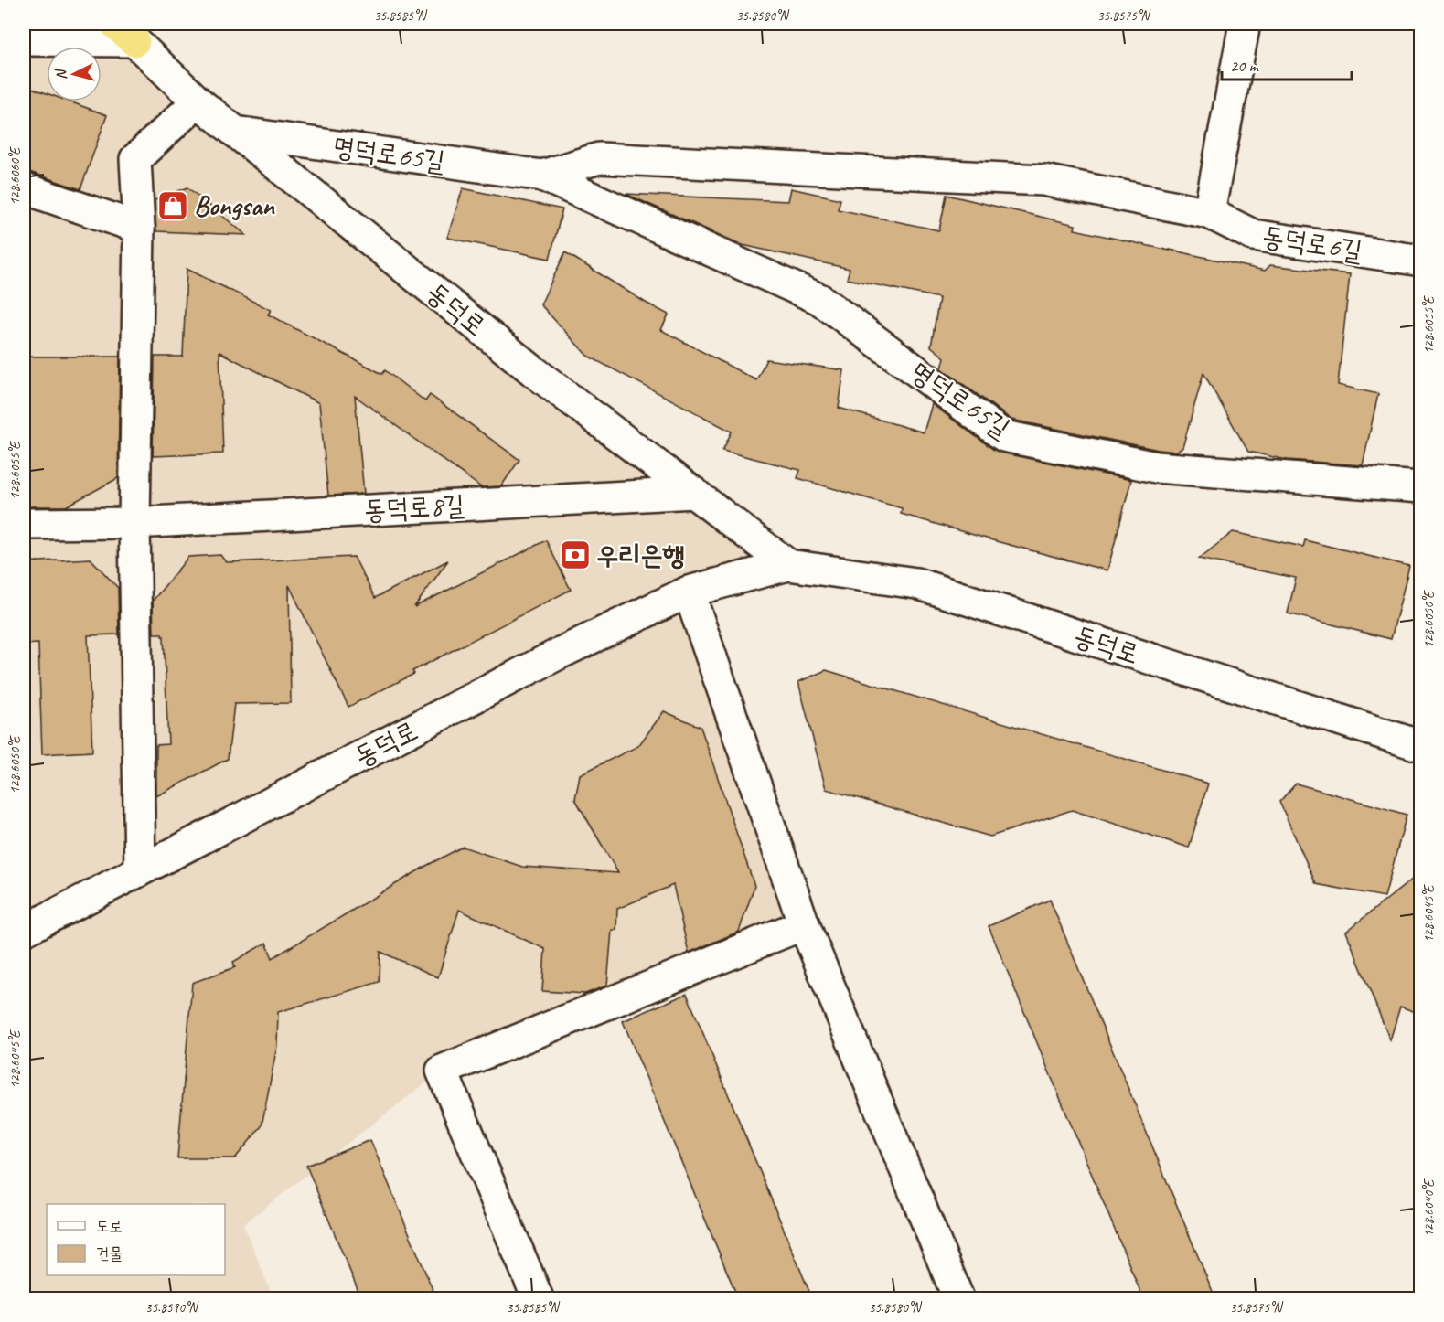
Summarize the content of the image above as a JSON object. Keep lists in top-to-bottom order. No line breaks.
{"streets":{"street":["명덕로65길","동덕로6길","동덕로","동덕로8길"]},"crossings":[["명덕로65길","동덕로6길"],["명덕로65길","동덕로"],["동덕로","동덕로8길"]],"places":{"shop":["Bongsan"],"bank":["우리은행"]},"legend":["도로","건물"],"scale_bar":"20 m","north":"left","coordinates":["35.8585°N","35.8580°N","35.8575°N","128.6060°E","128.6055°E","128.6050°E","128.6045°E","128.6040°E","35.8590°N"]}
